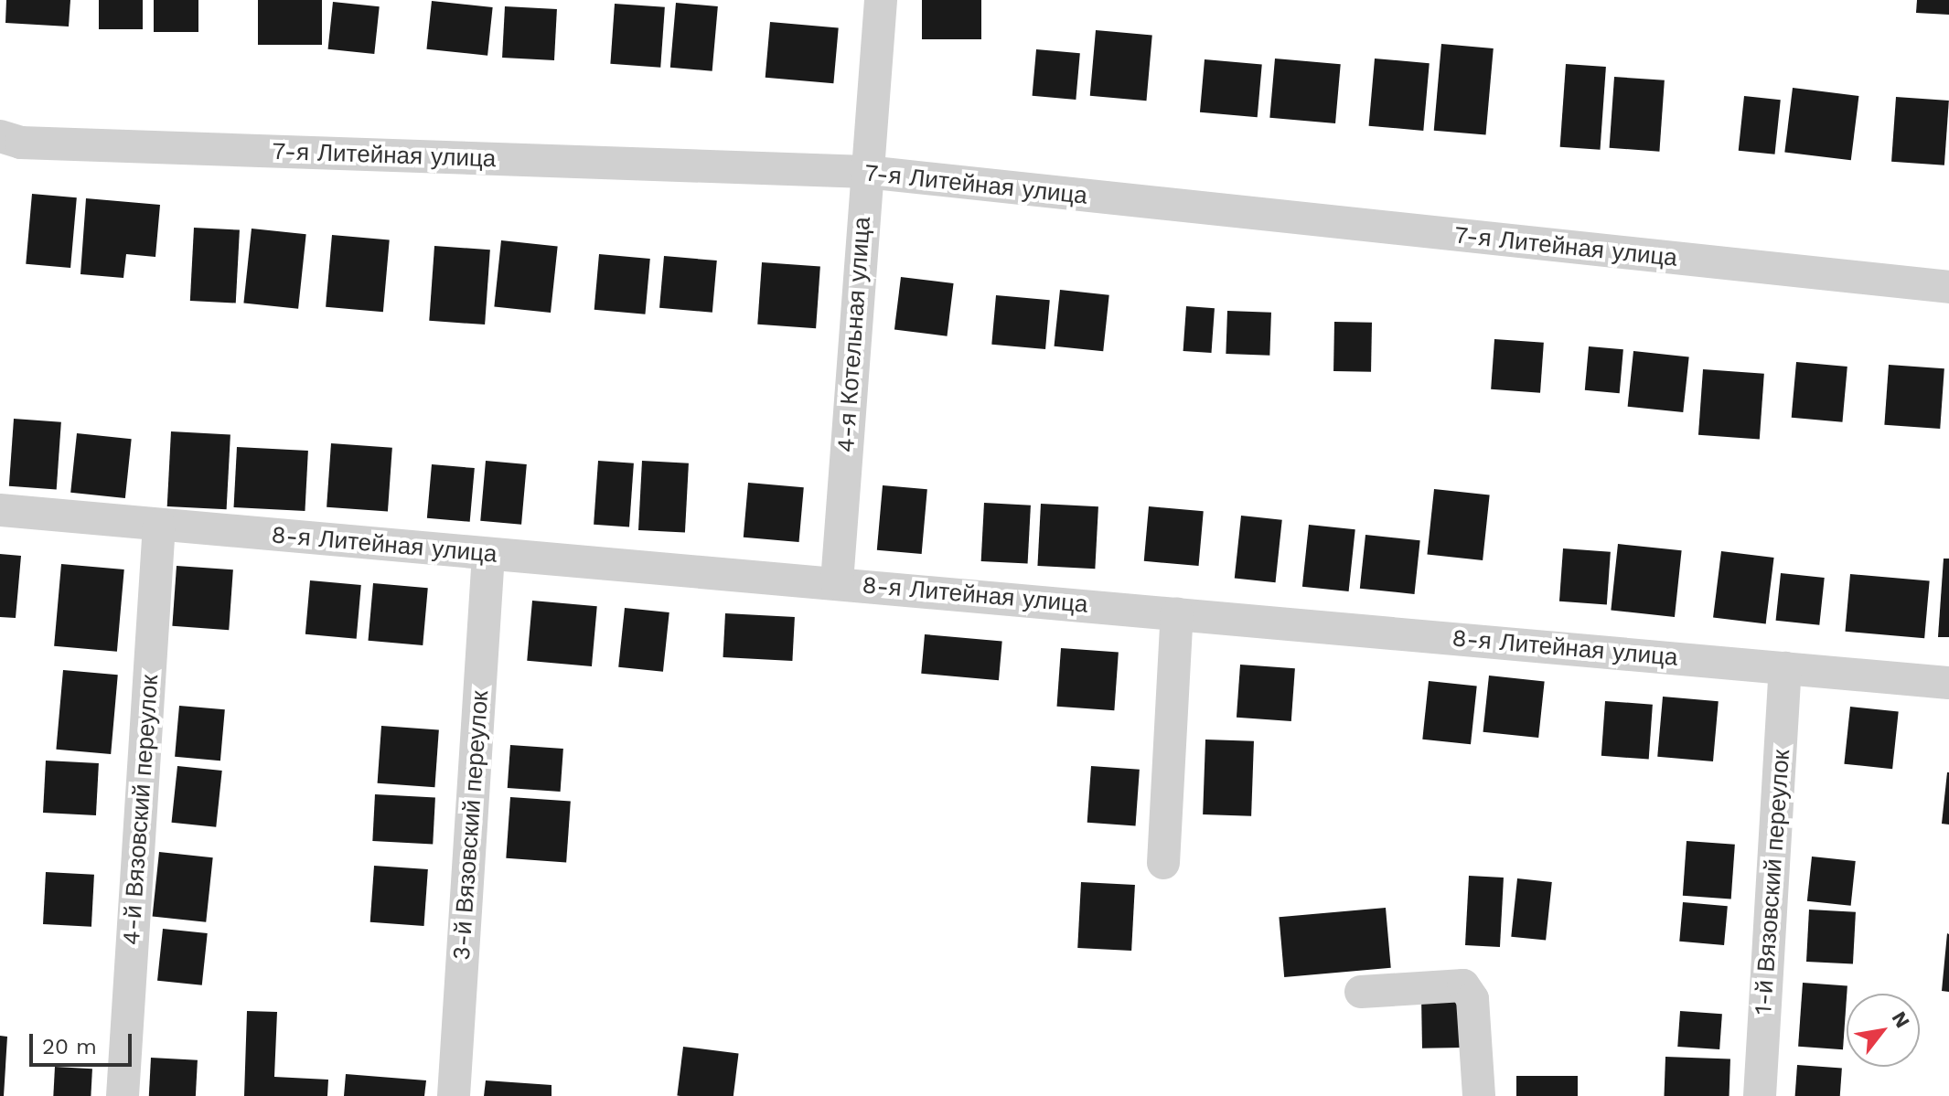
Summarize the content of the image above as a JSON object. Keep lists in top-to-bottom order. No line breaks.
{"streets":{"street":["7-я Литейная улица","4-я Котельная улица","8-я Литейная улица","4-й Вязовский переулок","3-й Вязовский переулок","1-й Вязовский переулок"]},"crossings":[["7-я Литейная улица","4-я Котельная улица"],["4-я Котельная улица","8-я Литейная улица"],["8-я Литейная улица","4-й Вязовский переулок"],["8-я Литейная улица","3-й Вязовский переулок"],["8-я Литейная улица","1-й Вязовский переулок"]],"scale_bar":"20 m","north":"top right"}
